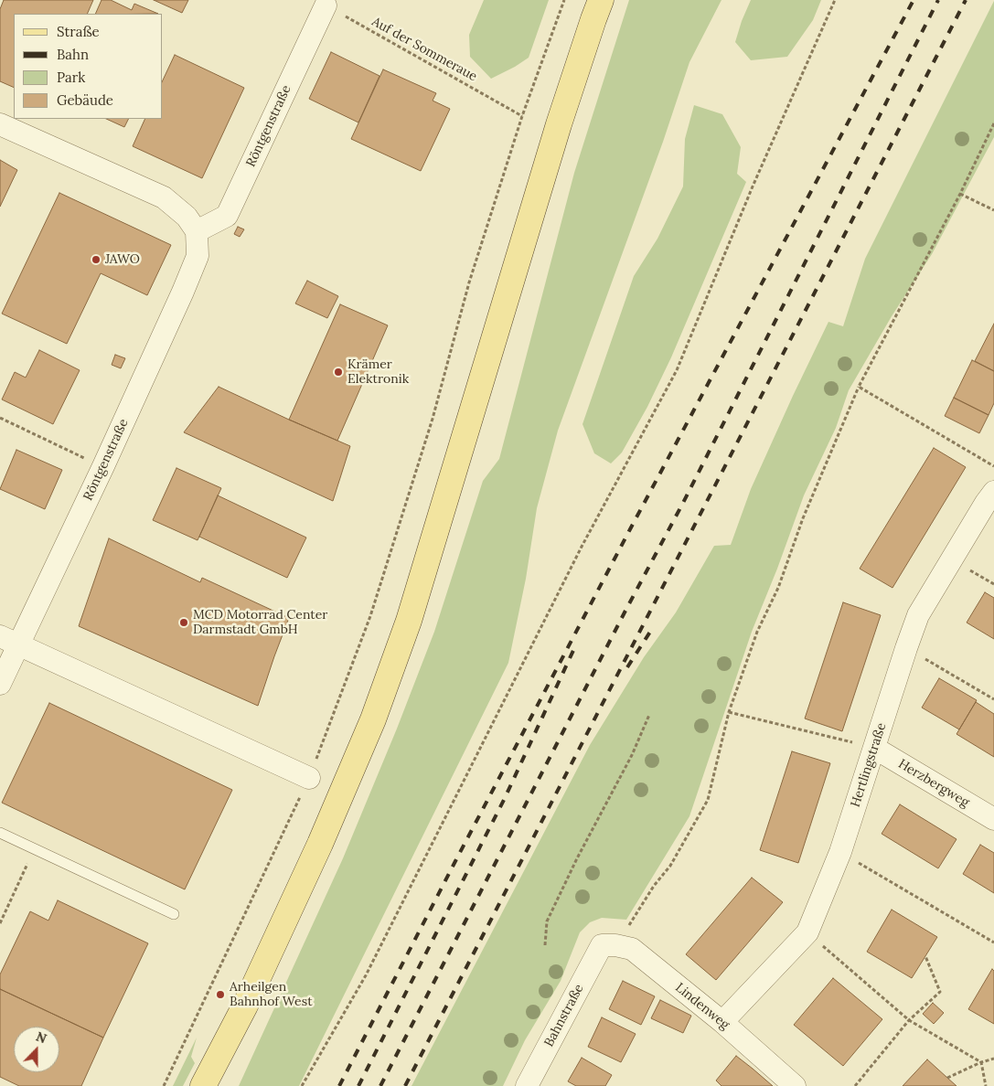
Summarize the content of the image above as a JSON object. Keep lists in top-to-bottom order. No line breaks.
{"streets":{"street":["Röntgenstraße","Hertlingstraße","Herzbergweg","Lindenweg","Bahnstraße"],"path":["Auf der Sommeraue"]},"crossings":[["Auf der Sommeraue","Röntgenstraße"],["Hertlingstraße","Herzbergweg"],["Hertlingstraße","Lindenweg"],["Lindenweg","Bahnstraße"]],"places":["JAWO","Krämer Elektronik","MCD Motorrad Center Darmstadt GmbH","Arheilgen Bahnhof West"],"legend":["Straße","Bahn","Park","Gebäude"],"north":"top"}
